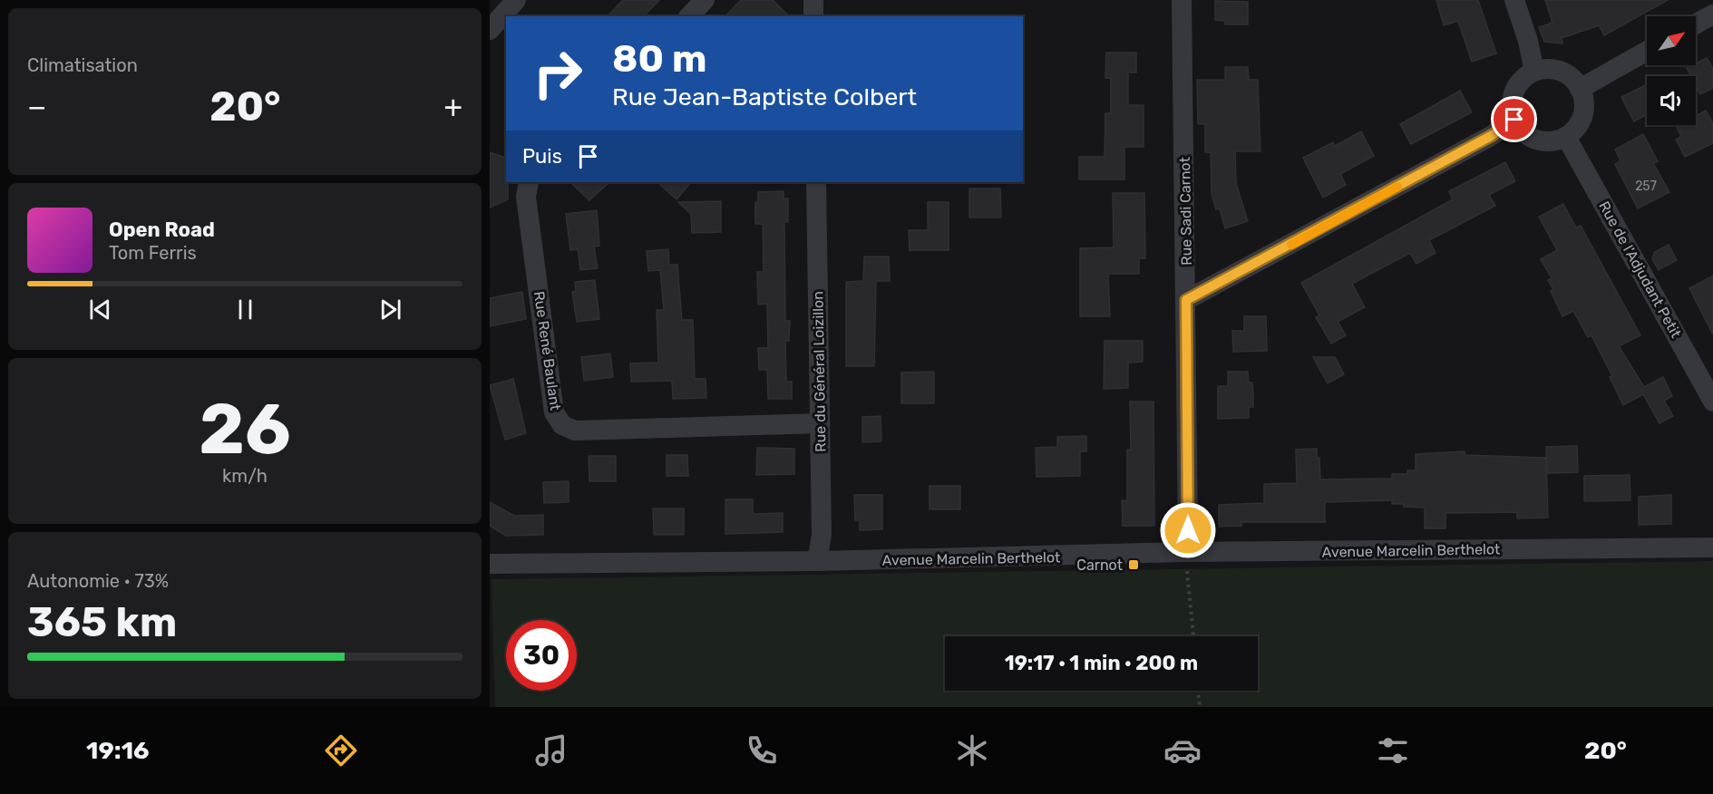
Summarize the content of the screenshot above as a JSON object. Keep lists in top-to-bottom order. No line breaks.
{"streets":{"street":["Rue Sadi Carnot","Rue de l'Adjudant Petit","Rue René Baulant","Rue du Général Loizillon","Avenue Marcelin Berthelot"]},"crossings":[["Rue Sadi Carnot","Avenue Marcelin Berthelot"],["Rue René Baulant","Rue du Général Loizillon"],["Rue du Général Loizillon","Avenue Marcelin Berthelot"]],"places":{"transit":["Carnot"]},"house_numbers":["257"],"north":"top right","page":{"tile":["Climatisation",["26","km/h"],["Autonomie · 73%","365 km"]],"turn":["80 m","Rue Jean-Baptiste Colbert"],"heat":["−","20°","+"],"then":"Puis","song":["Open Road","Tom Ferris"],"limit":"30","trip":"19:17 · 1 min · 200 m","tabs":["19:16","20°"]}}
